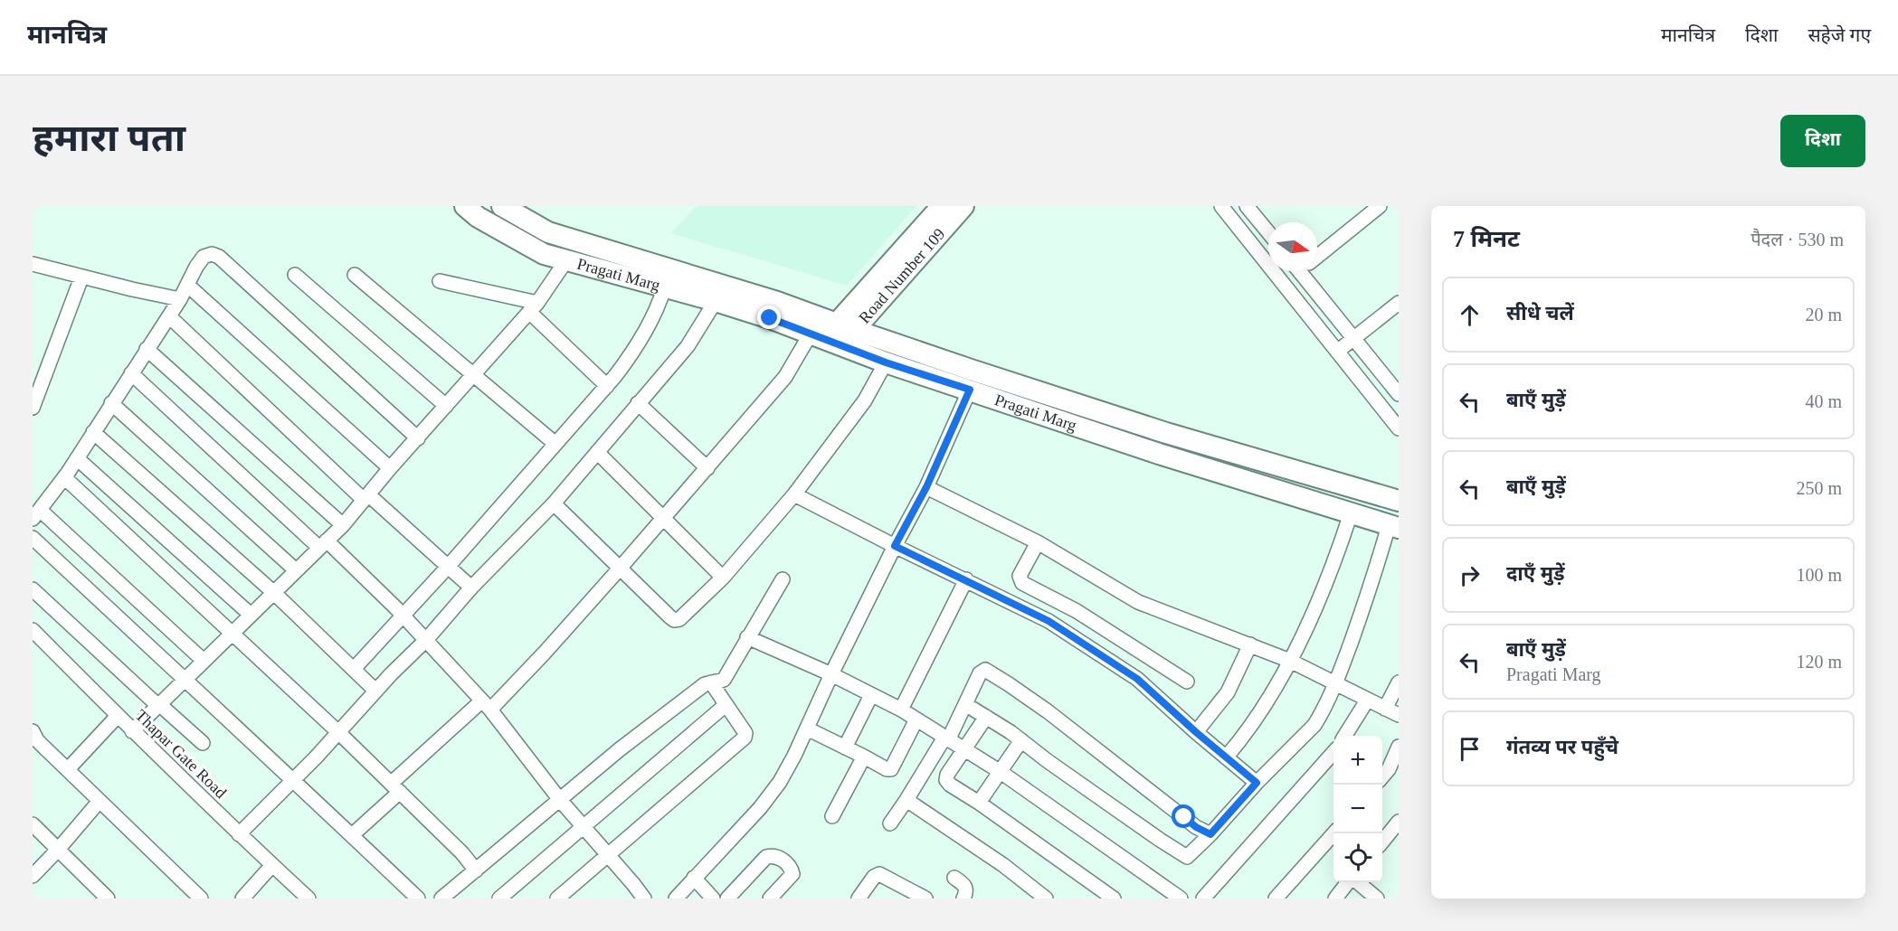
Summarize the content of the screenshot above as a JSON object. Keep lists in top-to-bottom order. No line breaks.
{"streets":{"main road":["Pragati Marg","Road Number 109"],"street":["Thapar Gate Road"]},"crossings":[["Pragati Marg","Road Number 109"]],"north":"right","page":{"header":"मानचित्र","nav":["मानचित्र","दिशा","सहेजे गए"],"buttons":"दिशा","title":"हमारा पता","heading":["7 मिनट","पैदल · 530 m"],"list":[["सीधे चलें","20 m"],["बाएँ मुड़ें","40 m"],["बाएँ मुड़ें","250 m"],["दाएँ मुड़ें","100 m"],["बाएँ मुड़ें","Pragati Marg","120 m"],"गंतव्य पर पहुँचे"],"map_buttons":["+","−"]}}
